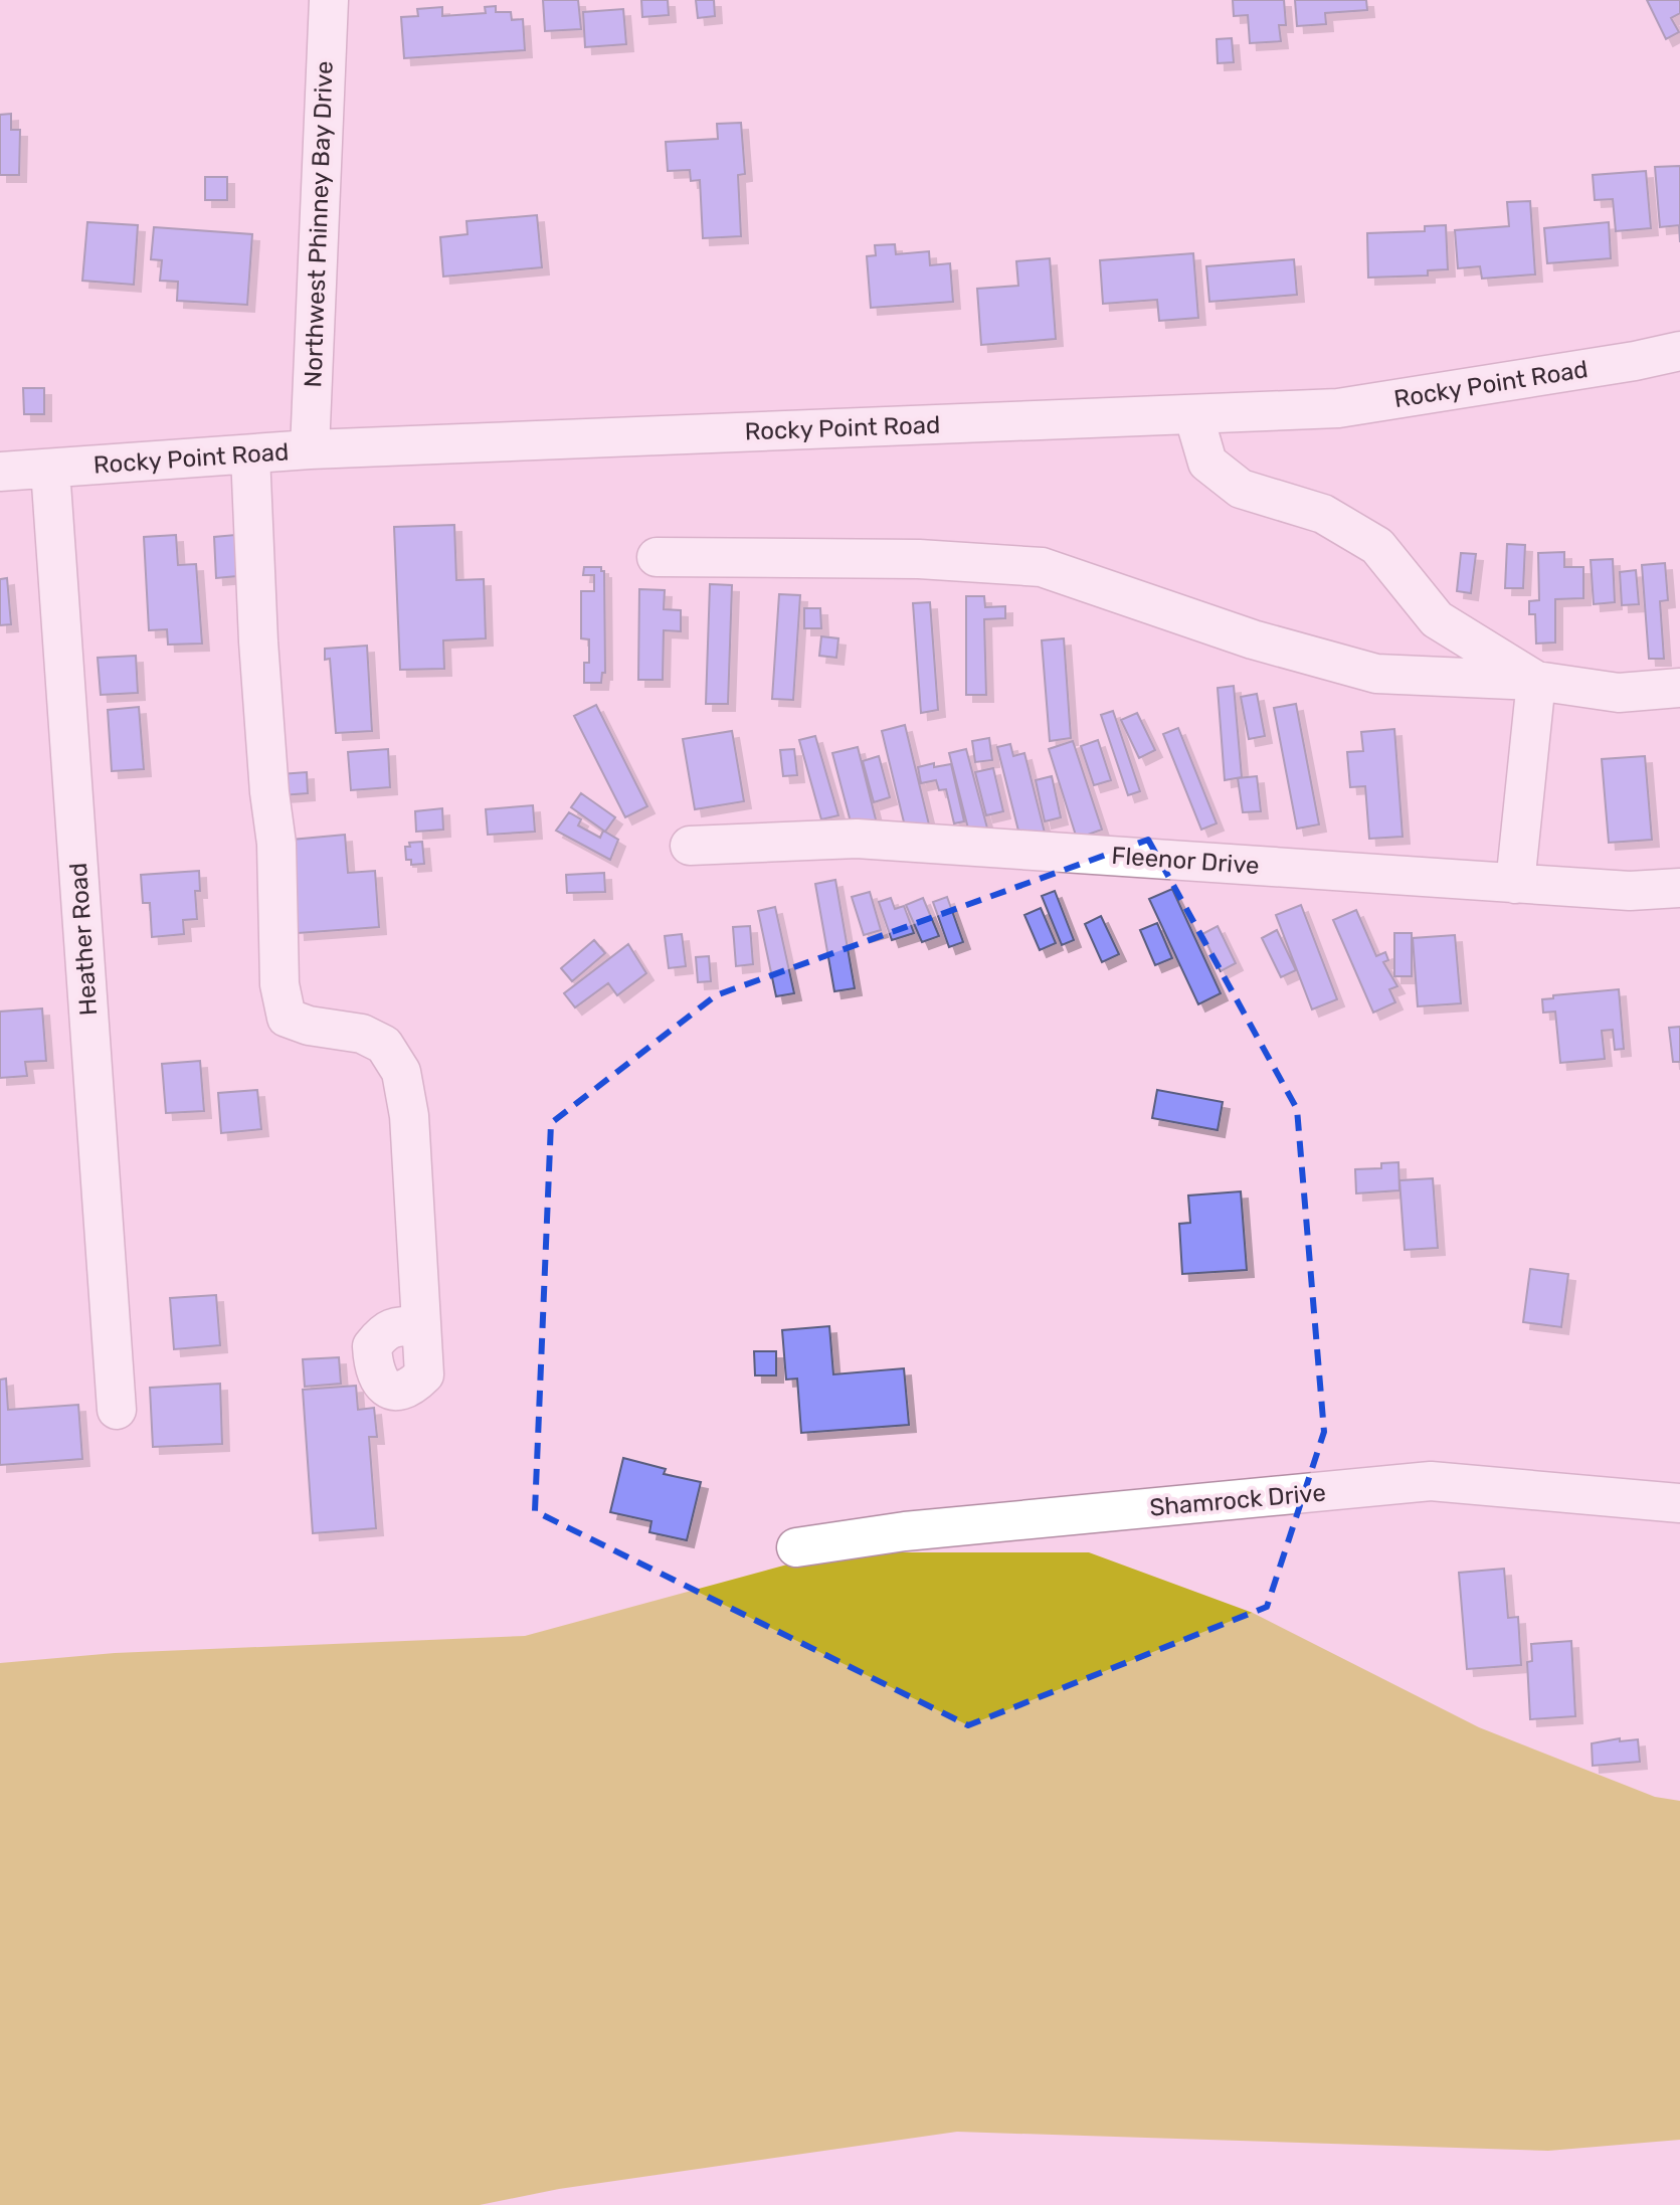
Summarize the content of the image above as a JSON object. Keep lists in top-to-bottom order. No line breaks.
{"streets":{"street":["Northwest Phinney Bay Drive","Rocky Point Road","Fleenor Drive","Heather Road","Shamrock Drive"]},"crossings":[["Northwest Phinney Bay Drive","Rocky Point Road"],["Rocky Point Road","Heather Road"]]}
